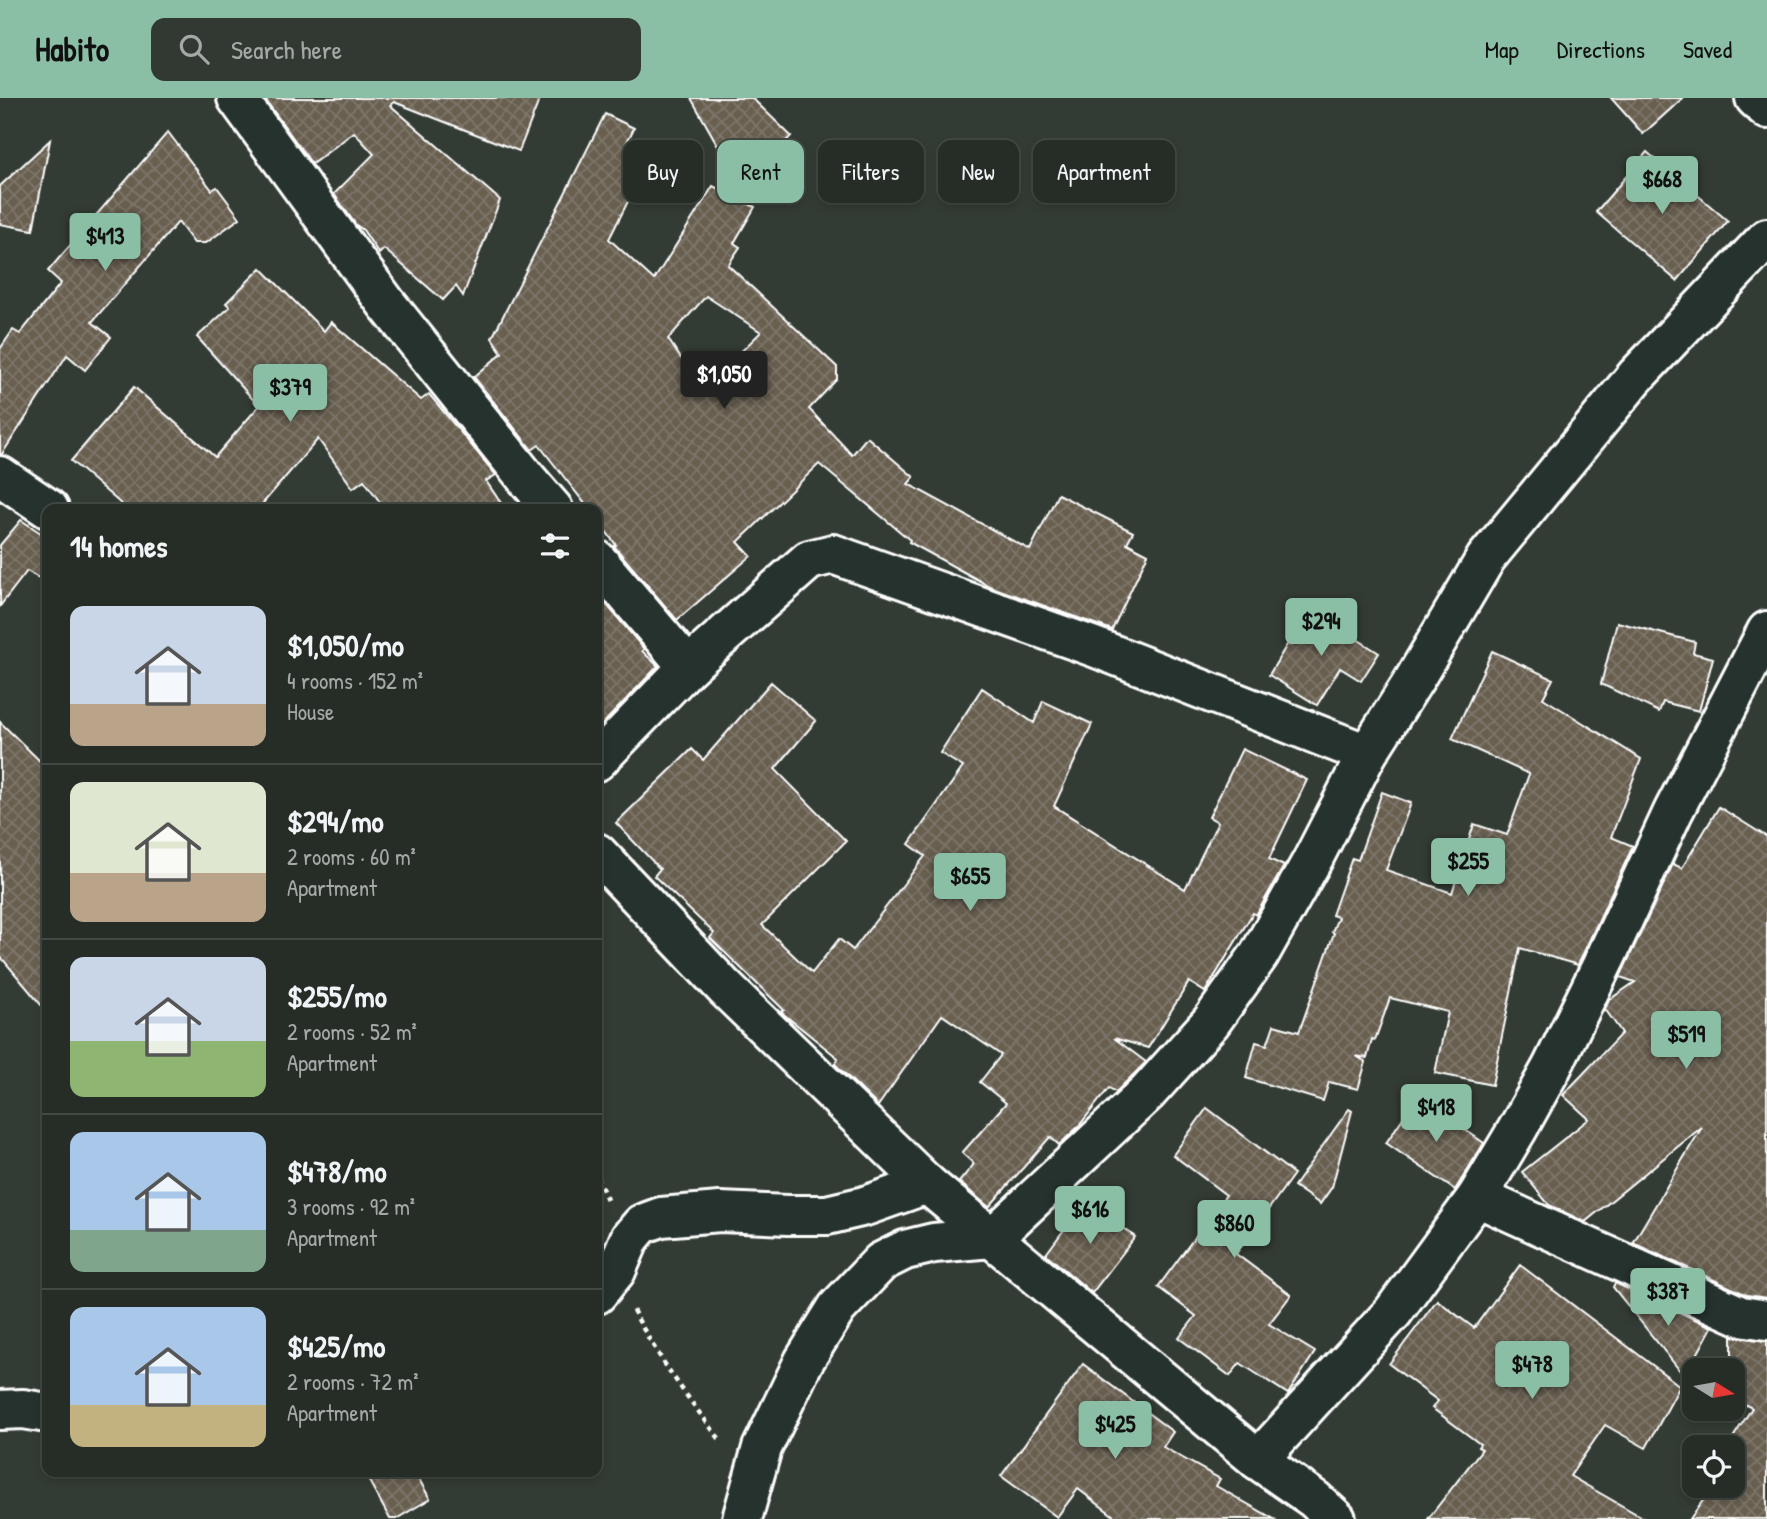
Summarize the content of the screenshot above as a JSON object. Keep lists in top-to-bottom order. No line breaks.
{"north":"right","page":{"header":"Habito","search":"Search here","nav":["Map","Directions","Saved"],"chip":["Buy","Rent","Filters","New","Apartment"],"price":["$668","$413","$1,050","$379","$294","$255","$655","$519","$418","$616","$860","$387","$478","$425"],"heading":"14 homes","list":[{"name":"$1,050/mo","note":"4 rooms · 152 m² · House"},{"name":"$294/mo","note":"2 rooms · 60 m² · Apartment"},{"name":"$255/mo","note":"2 rooms · 52 m² · Apartment"},{"name":"$478/mo","note":"3 rooms · 92 m² · Apartment"},{"name":"$425/mo","note":"2 rooms · 72 m² · Apartment"}]}}
